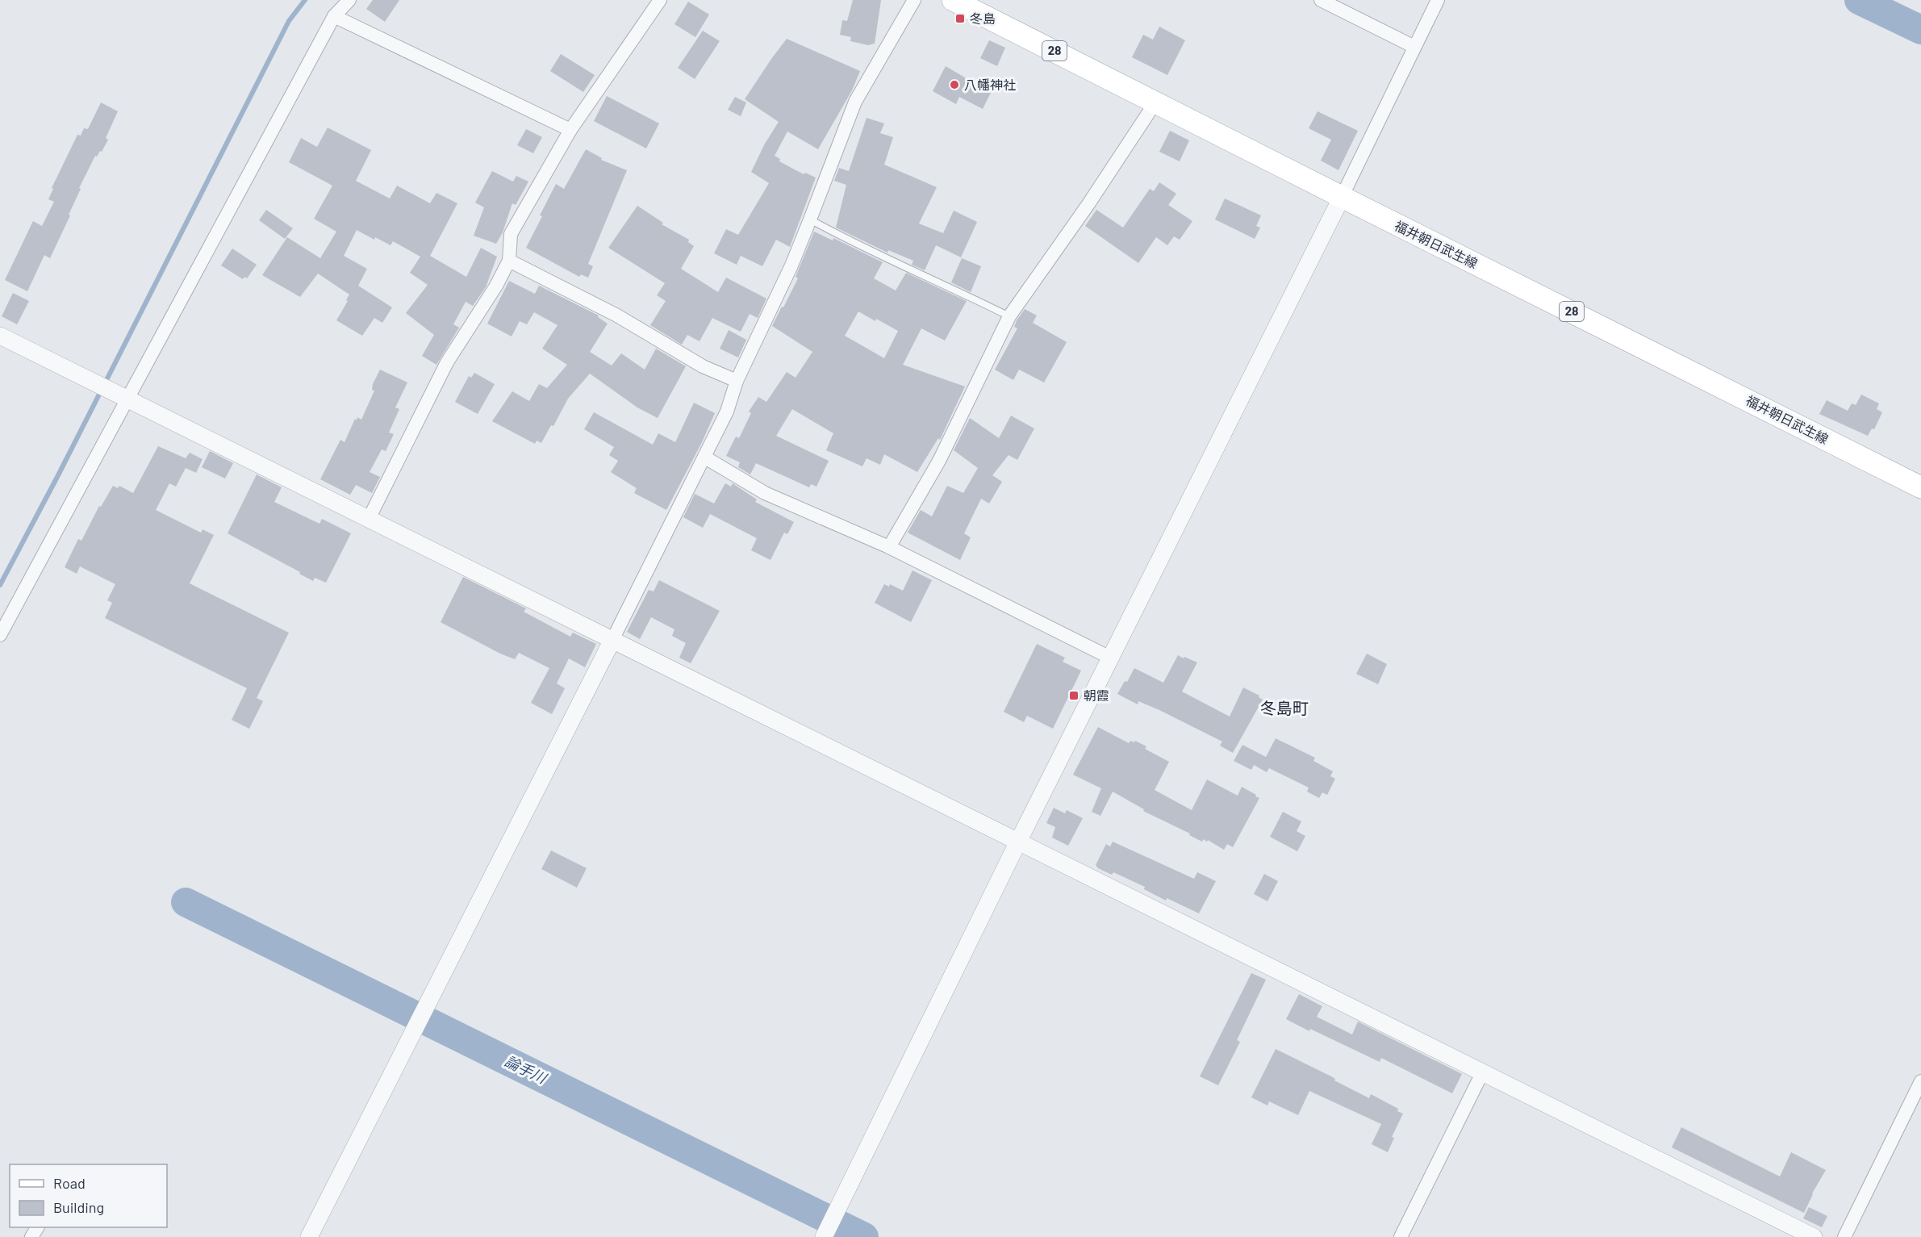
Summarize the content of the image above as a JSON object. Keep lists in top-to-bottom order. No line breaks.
{"streets":{"main road":["28","福井朝日武生線"]},"districts":["冬島町"],"water":["論手川"],"places":{"transit":["冬島","朝霞"],"other":["八幡神社"]},"legend":["Road","Building"]}
